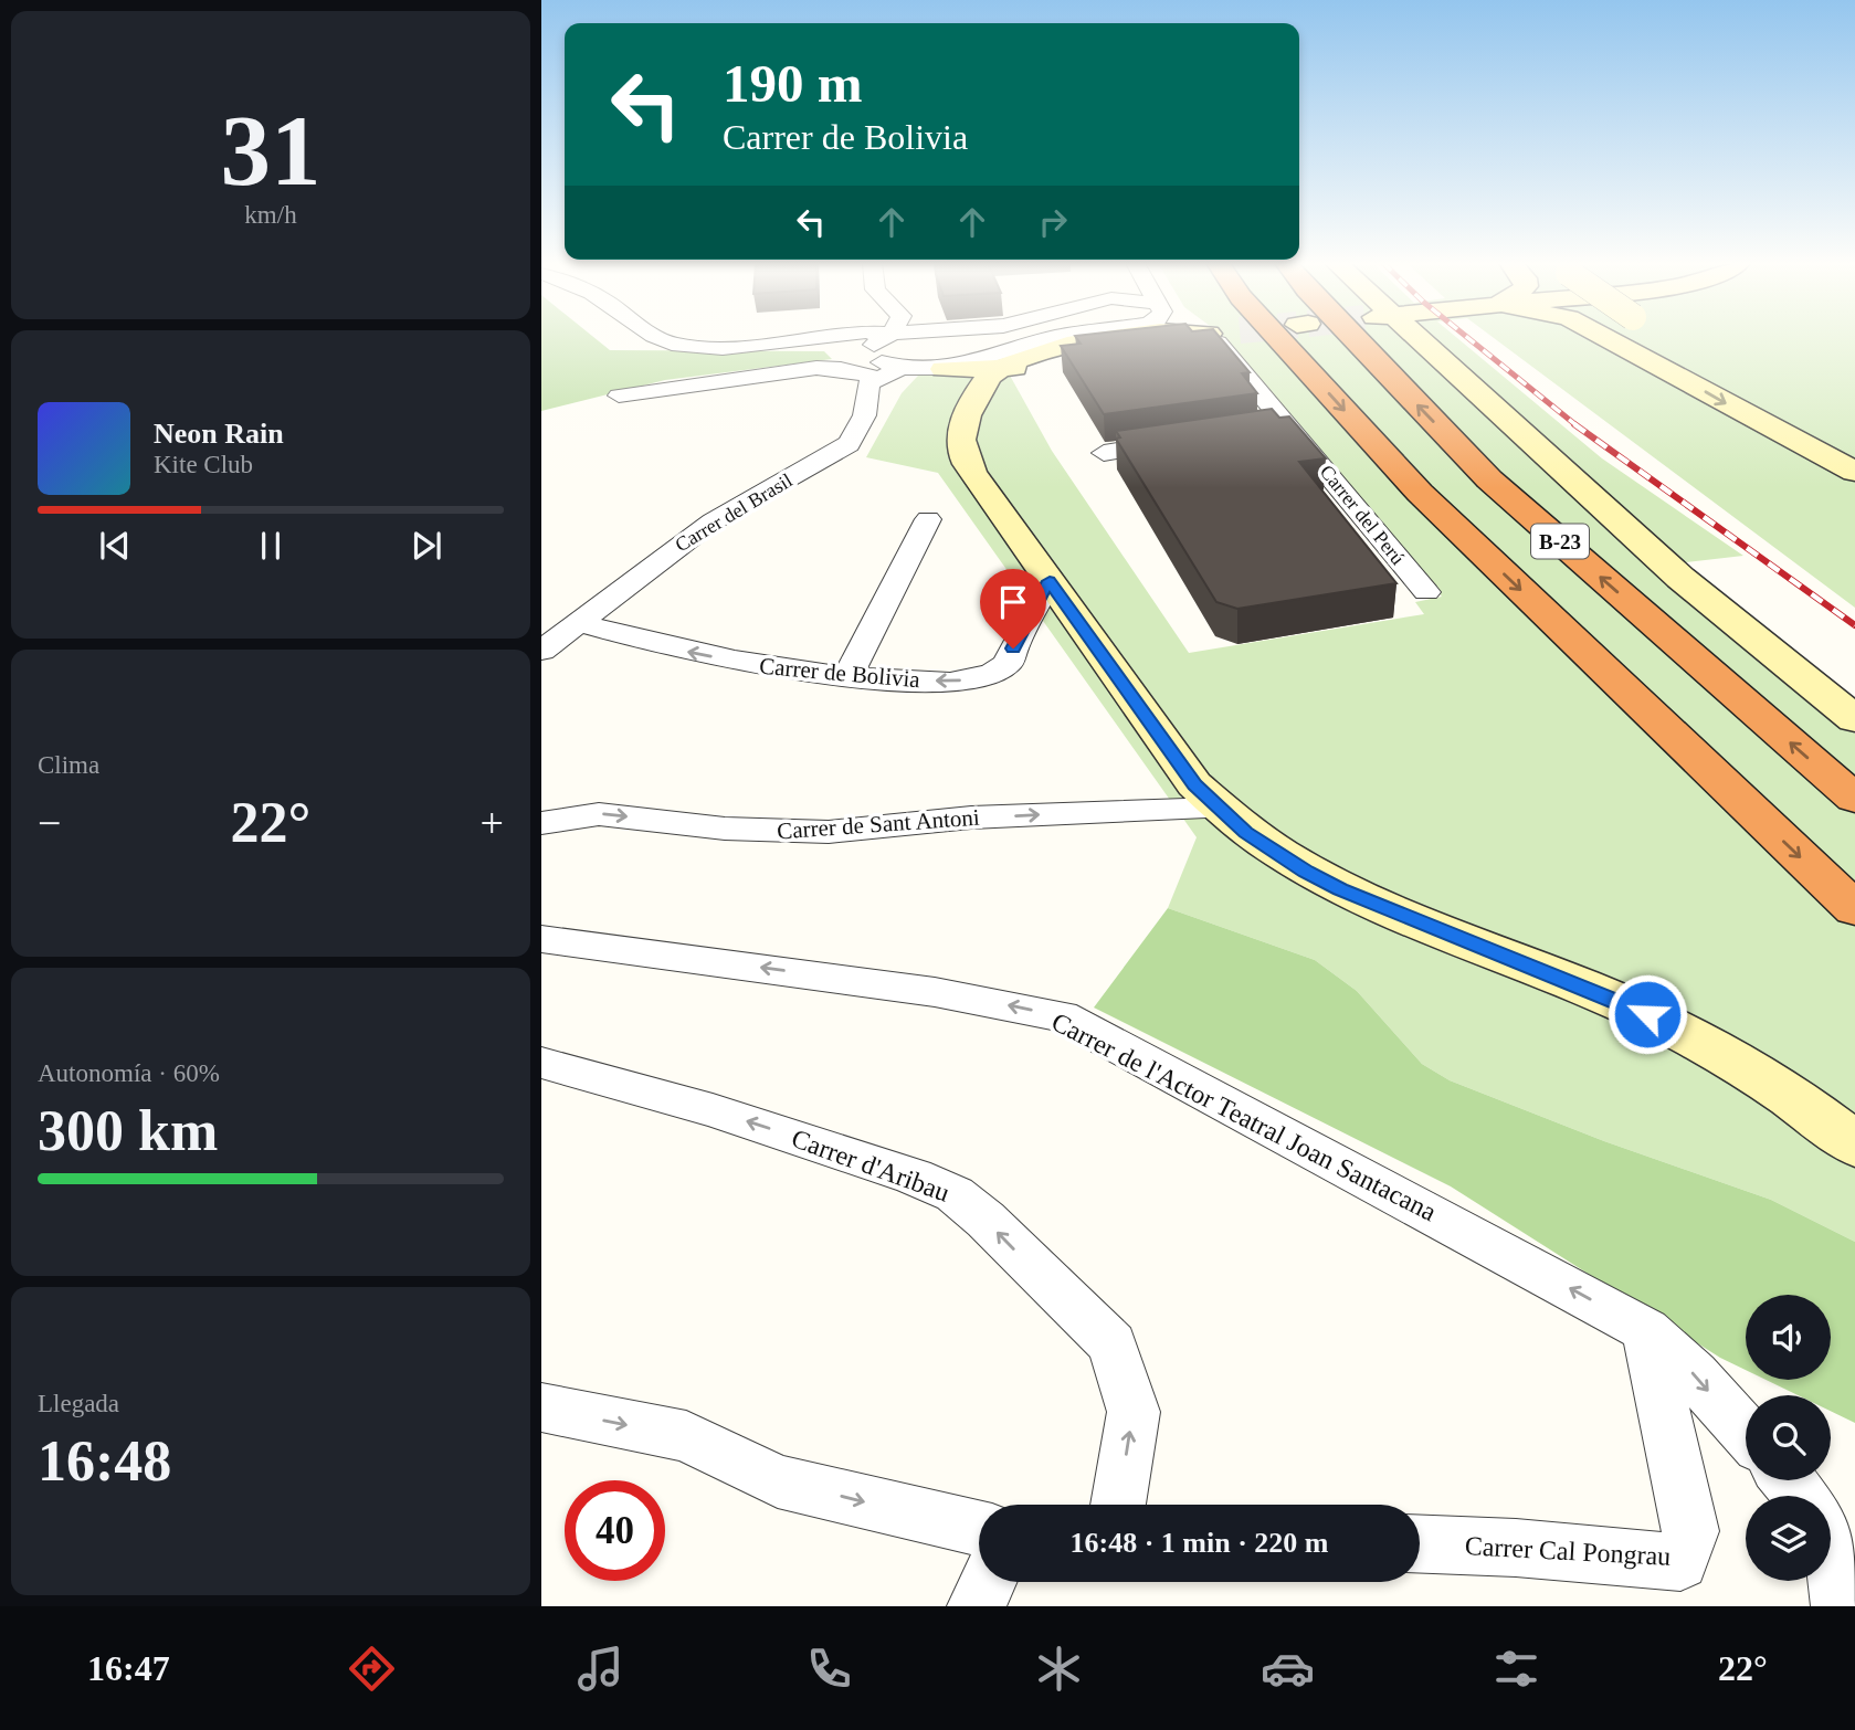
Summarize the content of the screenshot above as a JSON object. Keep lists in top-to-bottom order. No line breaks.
{"streets":{"highway":["B-23"],"street":["Carrer del Brasil","Carrer del Perú","Carrer de Bolivia","Carrer de Sant Antoni","Carrer de l'Actor Teatral Joan Santacana","Carrer d'Aribau","Carrer Cal Pongrau"]},"crossings":[["Carrer del Brasil","Carrer de Bolivia"],["Carrer de l'Actor Teatral Joan Santacana","Carrer Cal Pongrau"]],"one_way":["Carrer de Sant Antoni","Carrer d'Aribau"],"page":{"tile":[["31","km/h"],"Clima",["Autonomía · 60%","300 km"],["Llegada","16:48"]],"turn":["190 m","Carrer de Bolivia"],"song":["Neon Rain","Kite Club"],"heat":["−","22°","+"],"limit":"40","trip":"16:48 · 1 min · 220 m","tabs":["16:47","22°"]}}
